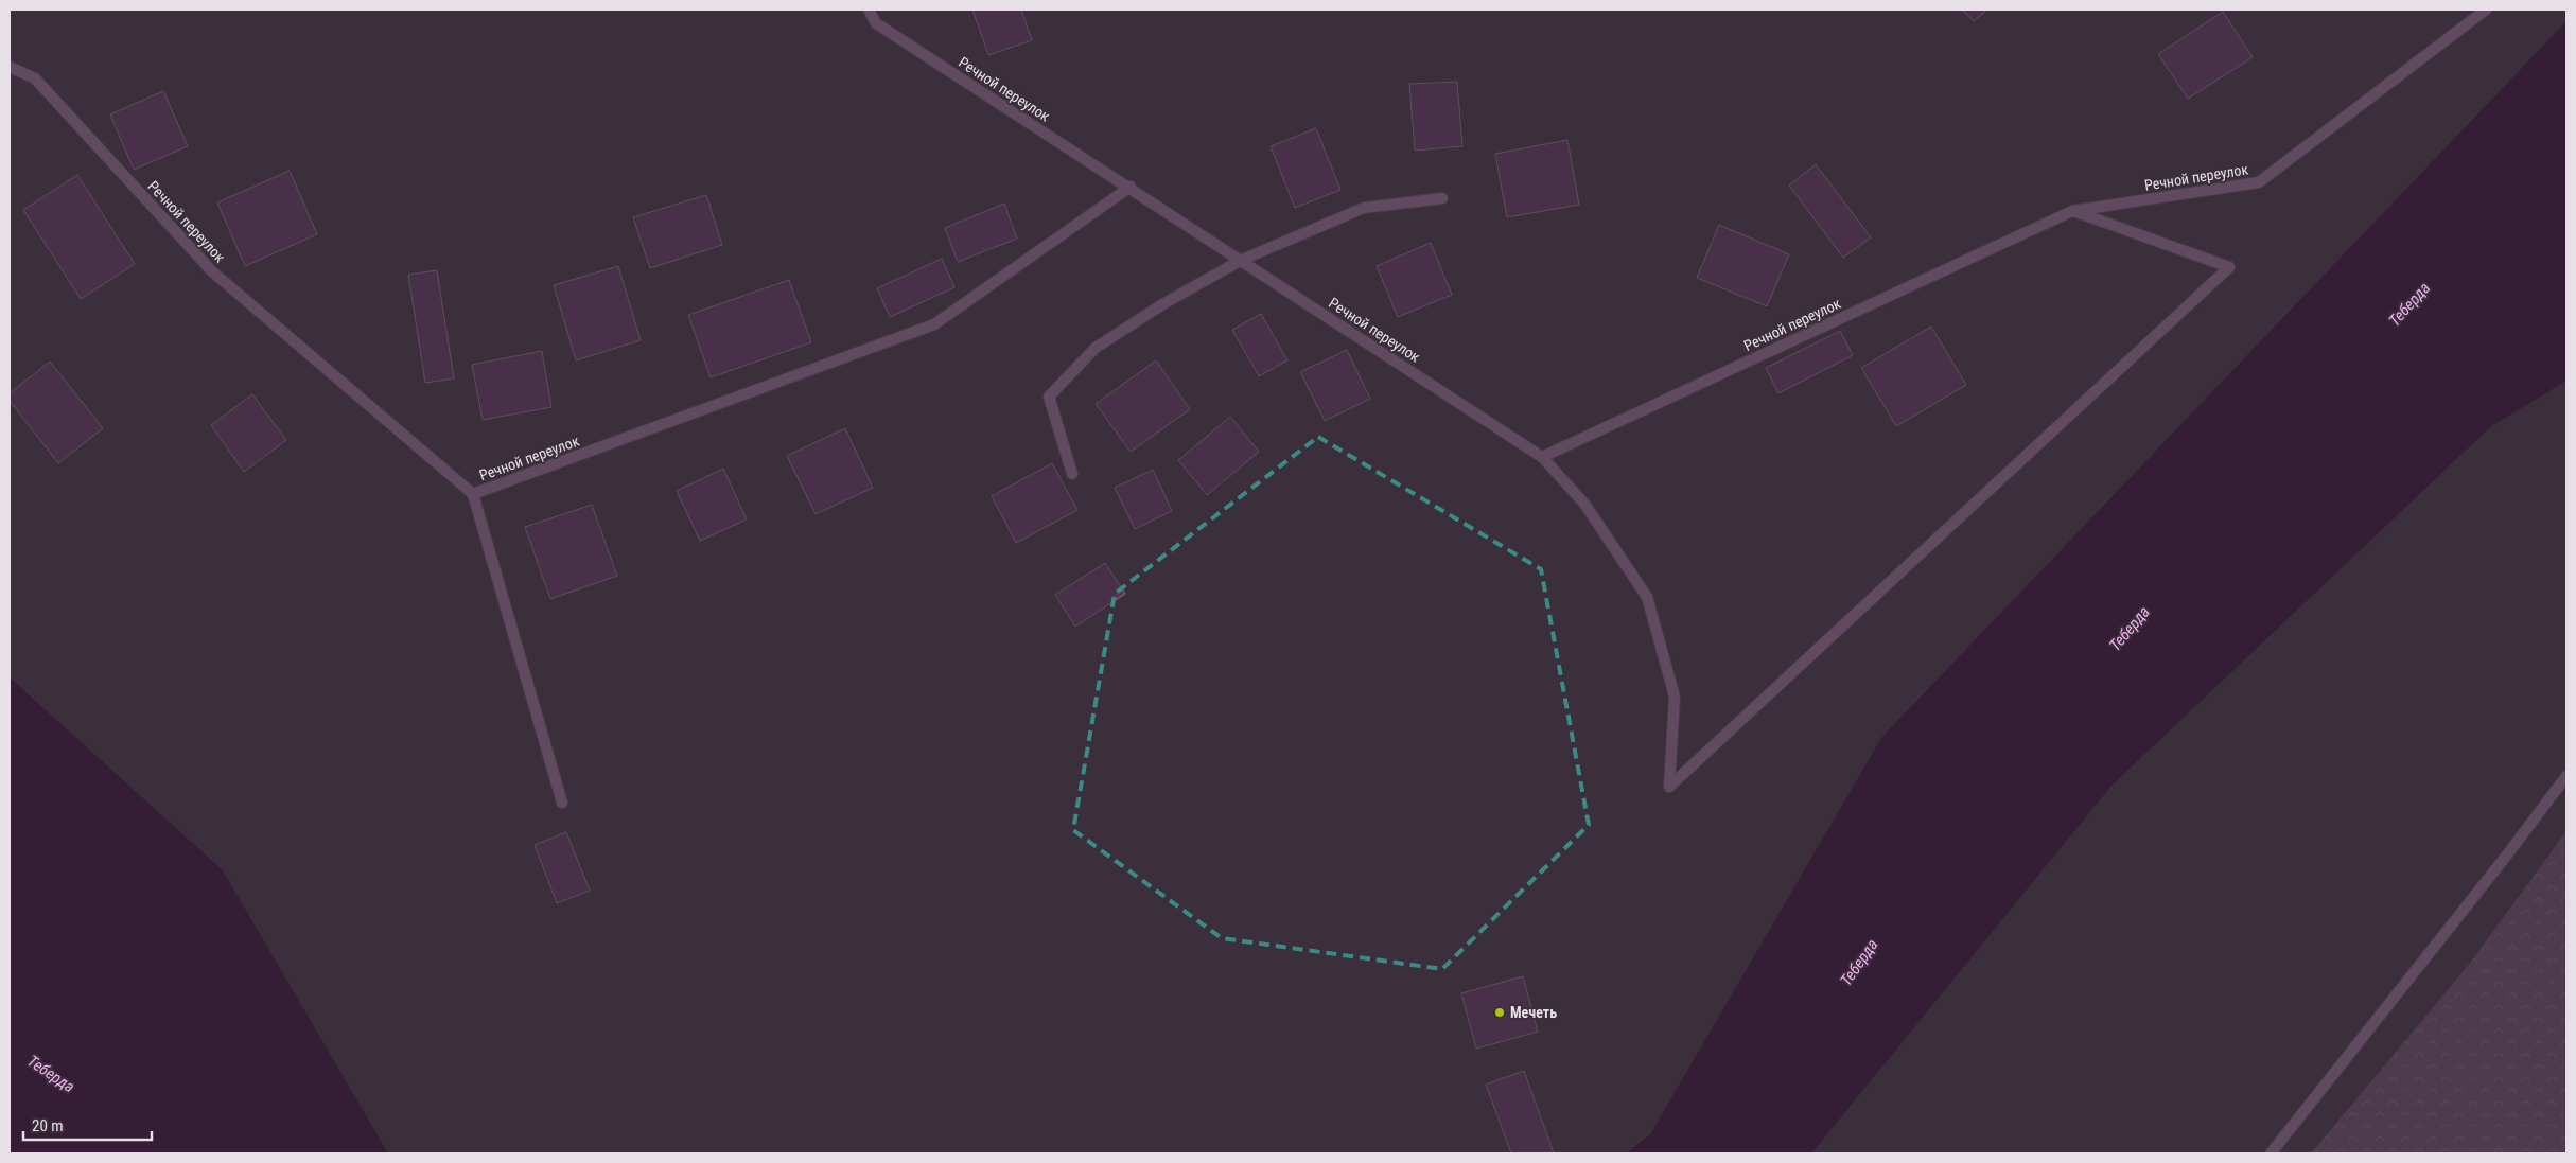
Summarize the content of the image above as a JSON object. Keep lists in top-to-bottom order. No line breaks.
{"streets":{"street":["Речной переулок"]},"water":["Теберда"],"places":["Мечеть"],"scale_bar":"20 m"}
